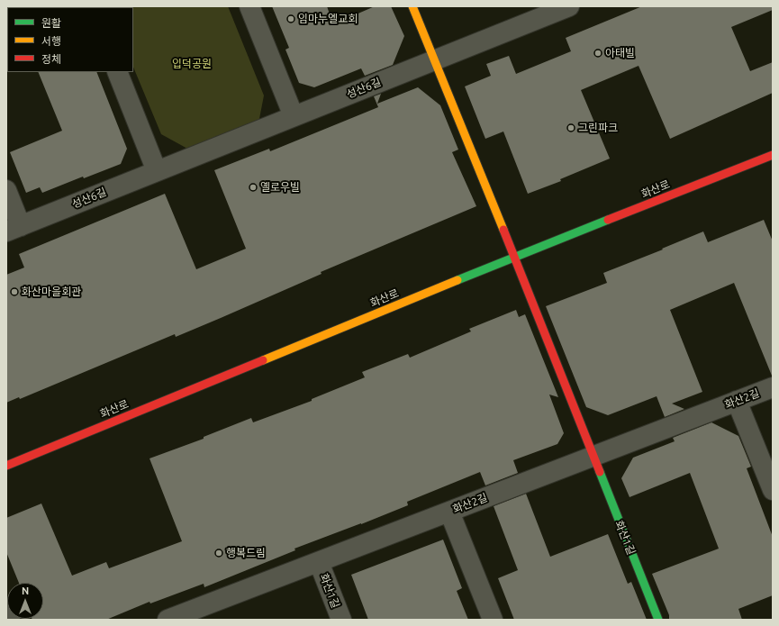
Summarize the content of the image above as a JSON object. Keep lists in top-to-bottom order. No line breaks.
{"streets":{"street":["성산6길","화산로","화산2길","화산1길"]},"crossings":[["성산6길","화산1길"],["화산로","화산1길"],["화산2길","화산1길"]],"parks":["입덕공원"],"places":["임마누엘교회","아태빌","그린파크","옐로우빌","화산마을회관","행복드림"],"legend":["원활","서행","정체"],"north":"top"}
